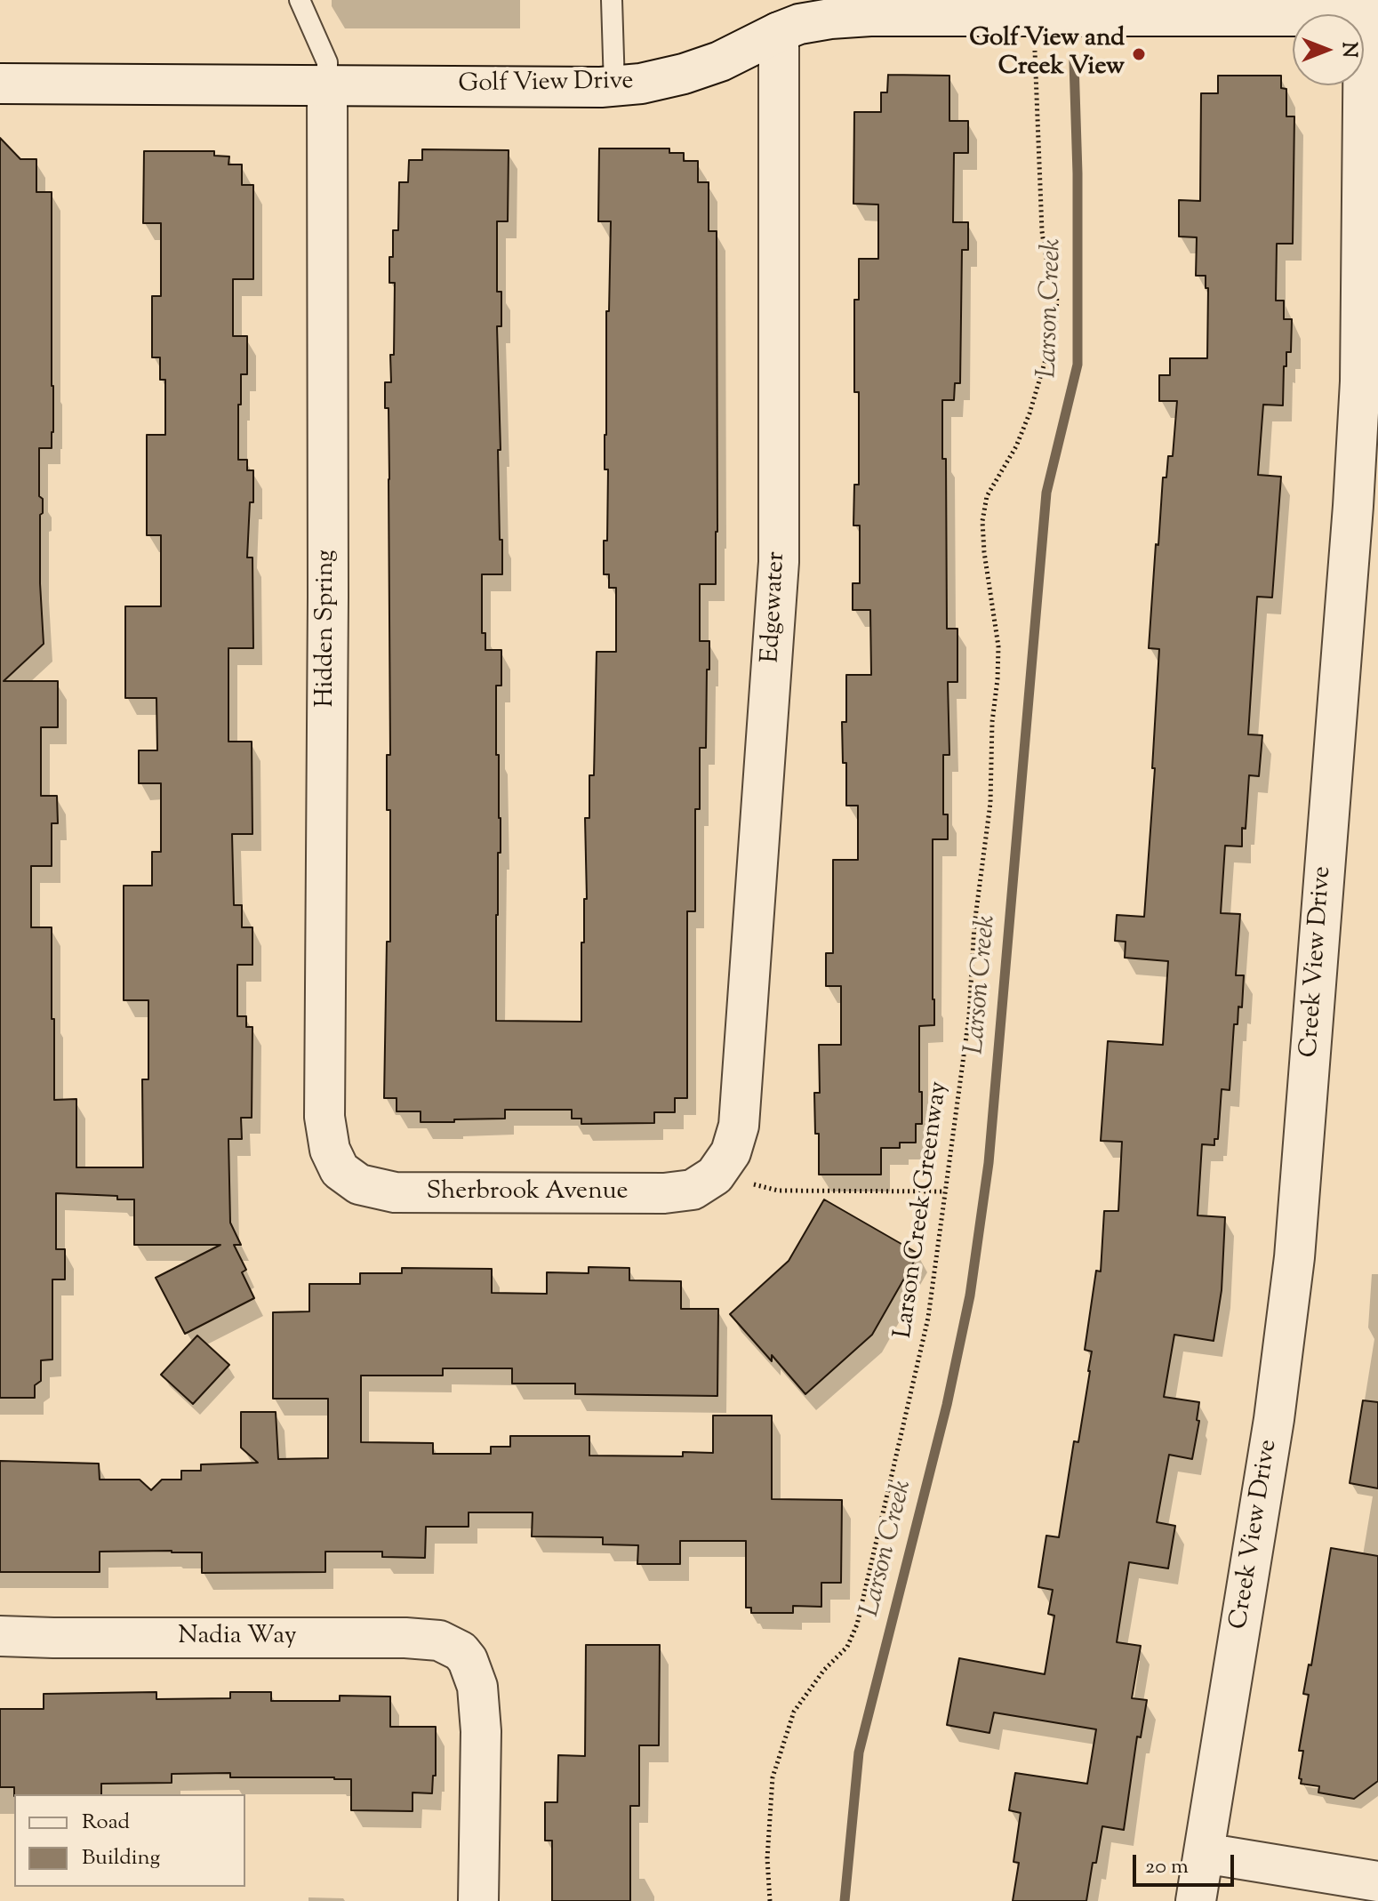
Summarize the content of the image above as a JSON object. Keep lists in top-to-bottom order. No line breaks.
{"streets":{"street":["Golf View Drive","Edgewater","Hidden Spring","Creek View Drive","Sherbrook Avenue","Nadia Way"],"path":["Larson Creek Greenway"]},"crossings":[["Golf View Drive","Edgewater"],["Golf View Drive","Hidden Spring"],["Golf View Drive","Creek View Drive"],["Golf View Drive","Larson Creek Greenway"],["Edgewater","Sherbrook Avenue"],["Hidden Spring","Sherbrook Avenue"]],"water":["Larson Creek"],"places":["Golf View and Creek View"],"legend":["Road","Building"],"scale_bar":"20 m","north":"right"}
